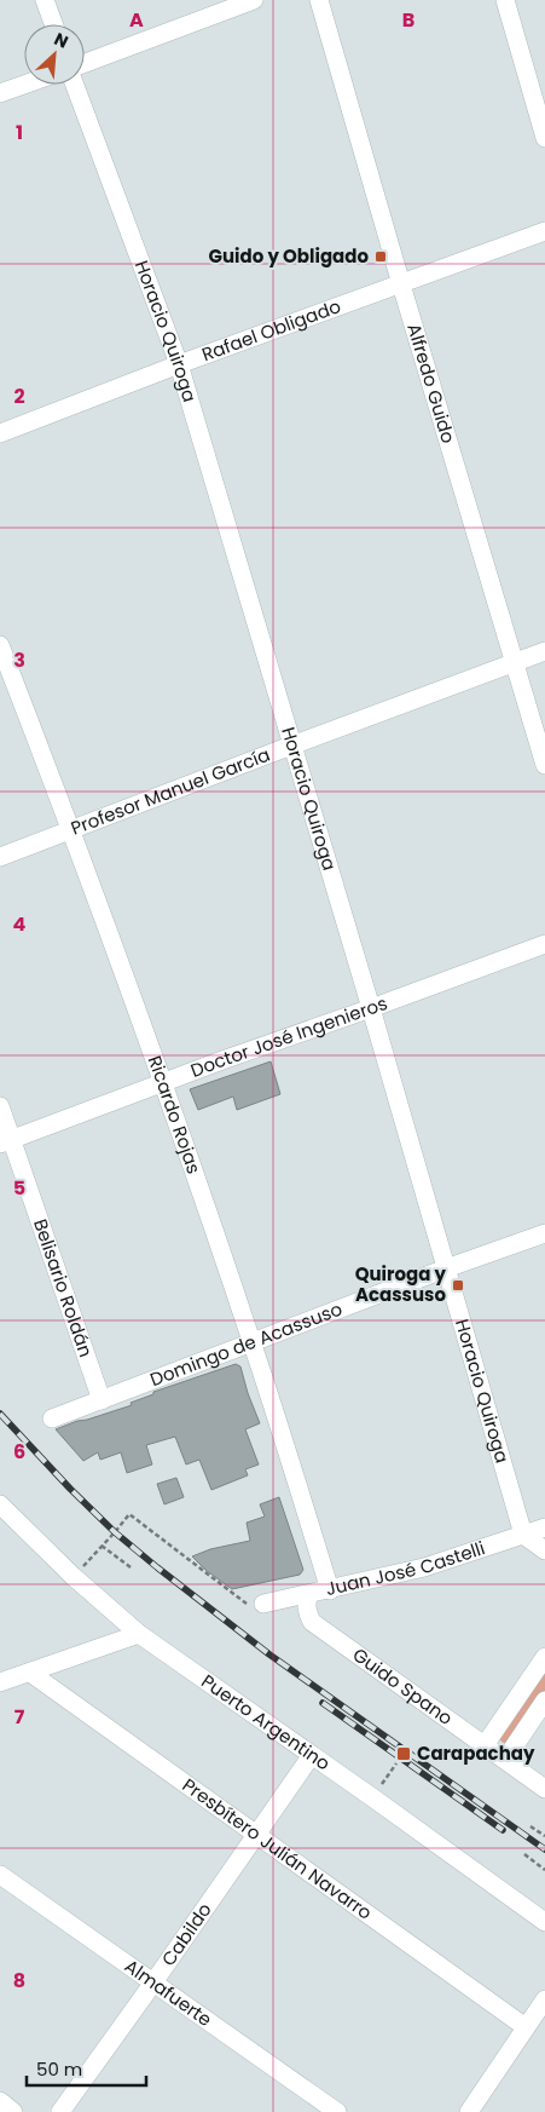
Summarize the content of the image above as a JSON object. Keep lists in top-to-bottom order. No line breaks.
{"streets":{"street":["Rafael Obligado","Horacio Quiroga","Alfredo Guido","Profesor Manuel García","Doctor José Ingenieros","Ricardo Rojas","Belisario Roldán","Domingo de Acassuso","Juan José Castelli","Guido Spano","Puerto Argentino","Presbítero Julián Navarro","Cabildo","Almafuerte"]},"crossings":[["Rafael Obligado","Horacio Quiroga"],["Rafael Obligado","Alfredo Guido"],["Horacio Quiroga","Profesor Manuel García"],["Horacio Quiroga","Doctor José Ingenieros"],["Horacio Quiroga","Domingo de Acassuso"],["Horacio Quiroga","Juan José Castelli"],["Alfredo Guido","Profesor Manuel García"],["Profesor Manuel García","Ricardo Rojas"],["Doctor José Ingenieros","Ricardo Rojas"],["Doctor José Ingenieros","Belisario Roldán"],["Ricardo Rojas","Domingo de Acassuso"],["Ricardo Rojas","Juan José Castelli"],["Belisario Roldán","Domingo de Acassuso"],["Juan José Castelli","Guido Spano"],["Puerto Argentino","Cabildo"],["Presbítero Julián Navarro","Cabildo"],["Cabildo","Almafuerte"]],"places":{"transit":["Guido y Obligado","Quiroga y Acassuso","Carapachay"]},"scale_bar":"50 m","north":"top right","grid":{"columns":["A","B"],"rows":["1","2","3","4","5","6","7","8"]}}
